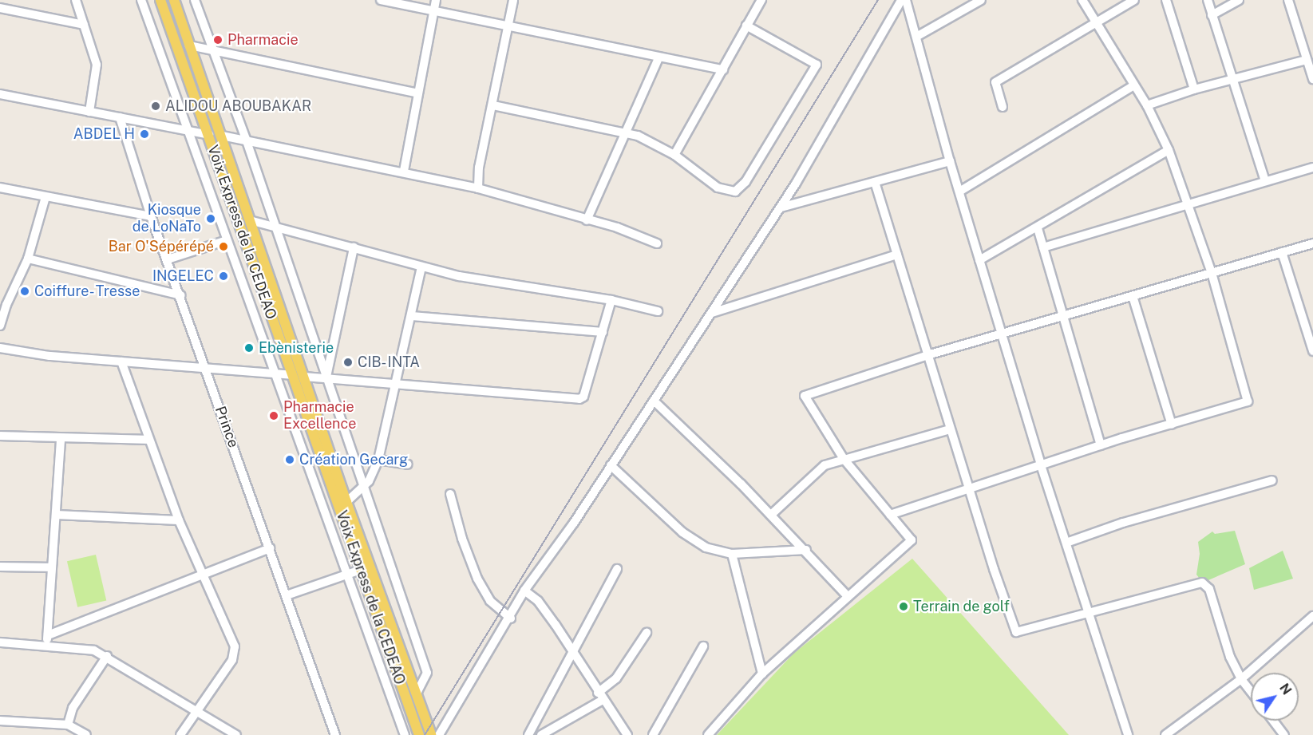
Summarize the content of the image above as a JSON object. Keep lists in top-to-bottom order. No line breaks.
{"streets":{"main road":["Voix Express de la CEDEAO"],"street":["Prince"]},"places":["Pharmacie","ALIDOU ABOUBAKAR","ABDEL H","Kiosque de LoNaTo","Bar O'Sépérépé","INGELEC","Coiffure- Tresse","Ebènisterie","CIB- INTA","Pharmacie Excellence","Création Gecarg","Terrain de golf"],"north":"top right"}
